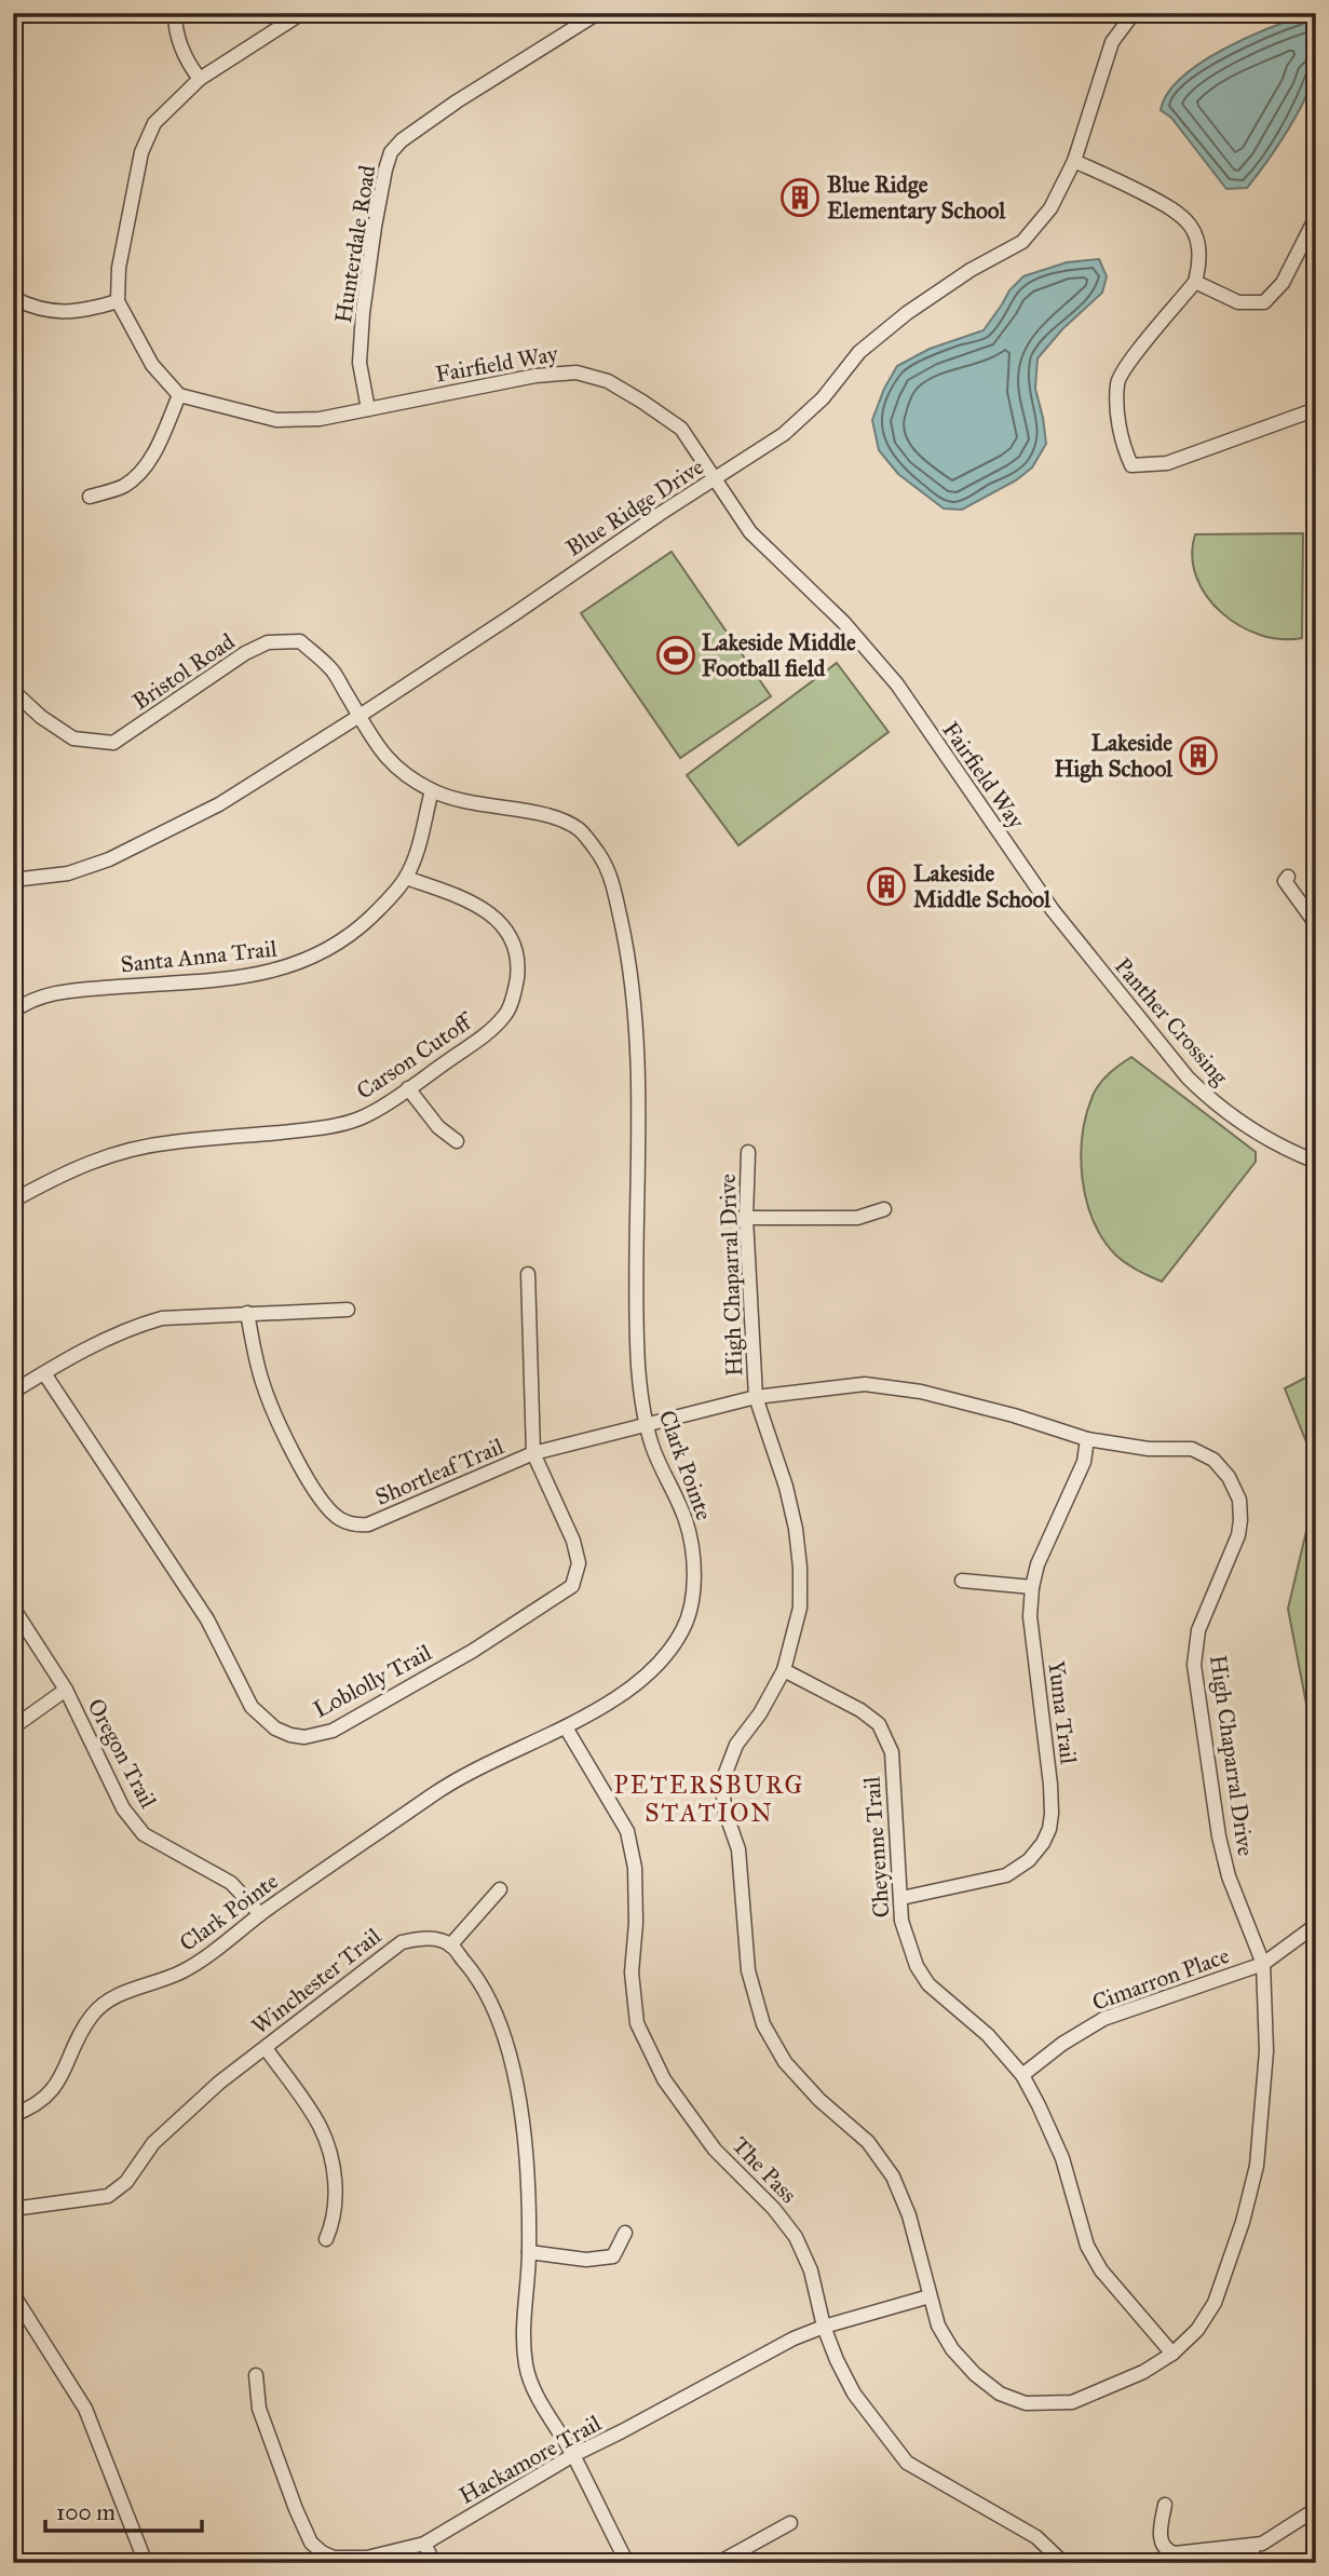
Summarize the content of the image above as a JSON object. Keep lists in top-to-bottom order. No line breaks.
{"streets":{"street":["Hunterdale Road","Fairfield Way","Blue Ridge Drive","Bristol Road","Santa Anna Trail","Panther Crossing","Carson Cutoff","High Chaparral Drive","Clark Pointe","Shortleaf Trail","Loblolly Trail","Yuma Trail","Oregon Trail","Cheyenne Trail","Cimarron Place","Winchester Trail","The Pass","Hackamore Trail"]},"crossings":[["Hunterdale Road","Fairfield Way"],["Fairfield Way","Blue Ridge Drive"],["Fairfield Way","Panther Crossing"],["Blue Ridge Drive","Bristol Road"],["Blue Ridge Drive","Clark Pointe"],["Bristol Road","Clark Pointe"],["Santa Anna Trail","Carson Cutoff"],["Santa Anna Trail","Clark Pointe"],["High Chaparral Drive","Clark Pointe"],["High Chaparral Drive","Shortleaf Trail"],["High Chaparral Drive","Yuma Trail"],["High Chaparral Drive","Cheyenne Trail"],["High Chaparral Drive","Cimarron Place"],["High Chaparral Drive","Hackamore Trail"],["Clark Pointe","Shortleaf Trail"],["Clark Pointe","Oregon Trail"],["Clark Pointe","The Pass"],["Shortleaf Trail","Loblolly Trail"],["Yuma Trail","Cheyenne Trail"],["Cheyenne Trail","Cimarron Place"],["The Pass","Hackamore Trail"]],"districts":["PETERSBURG STATION"],"places":{"building":["Blue Ridge Elementary School","Lakeside High School","Lakeside Middle School"],"sports":["Lakeside Middle Football field"]},"scale_bar":"100 m"}
